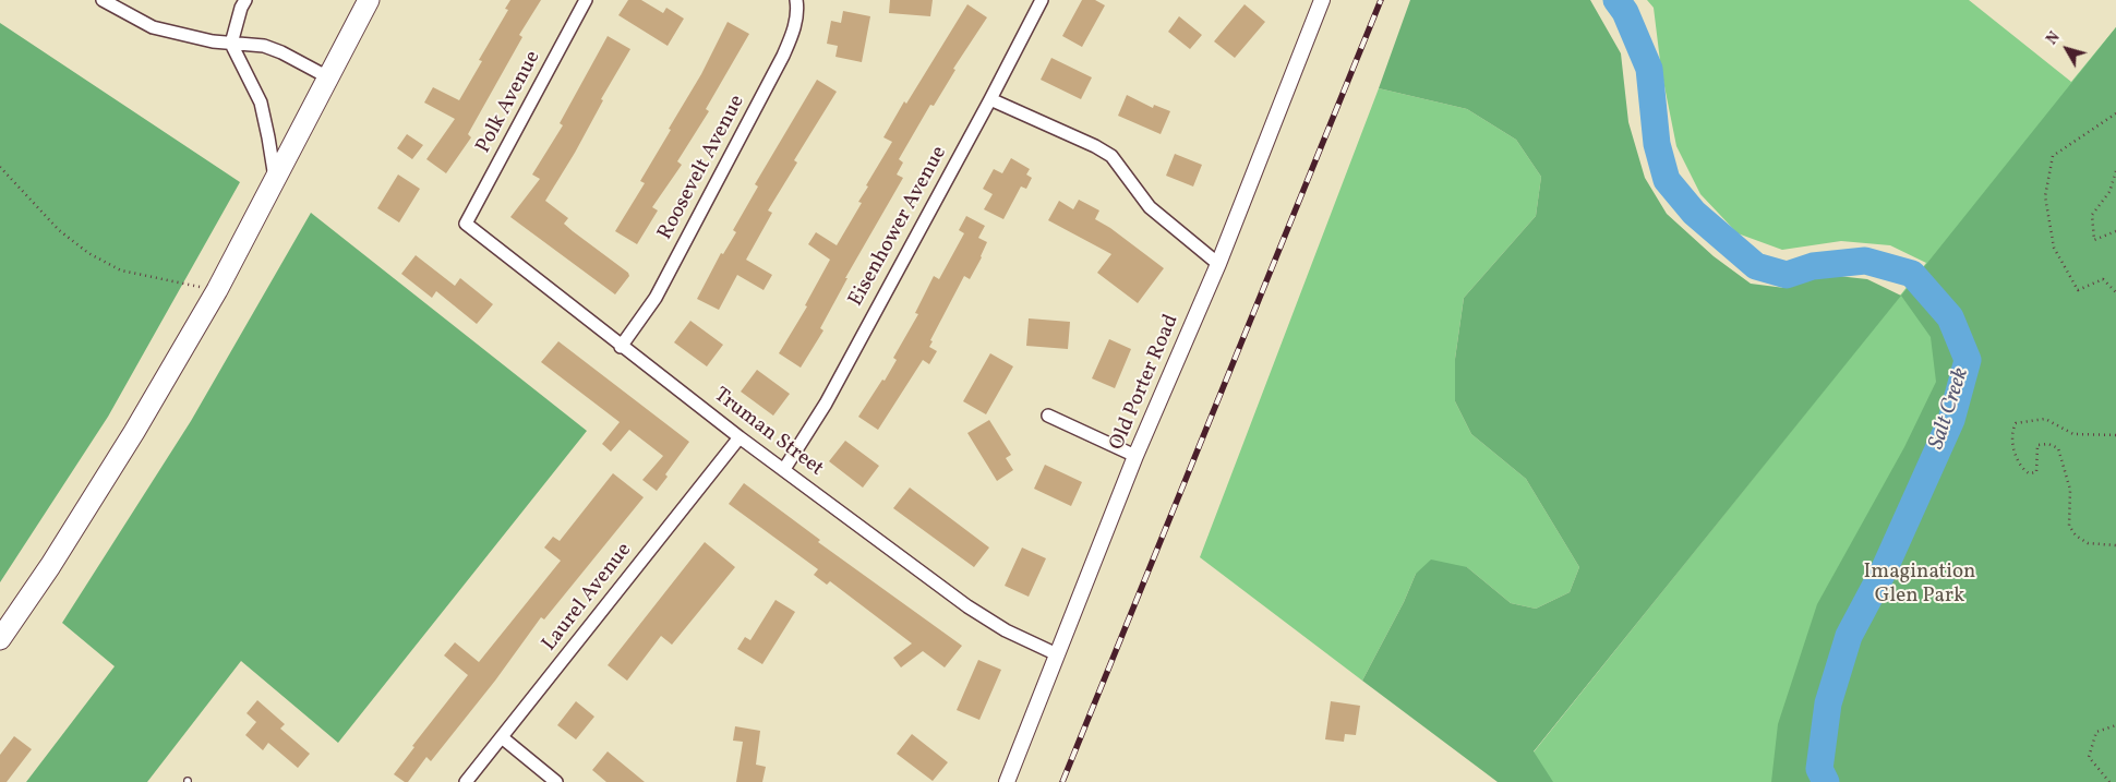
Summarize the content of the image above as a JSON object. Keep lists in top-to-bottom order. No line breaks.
{"streets":{"street":["Polk Avenue","Roosevelt Avenue","Eisenhower Avenue","Old Porter Road","Truman Street","Laurel Avenue"]},"crossings":[["Polk Avenue","Truman Street"],["Roosevelt Avenue","Truman Street"],["Eisenhower Avenue","Truman Street"],["Old Porter Road","Truman Street"],["Truman Street","Laurel Avenue"]],"water":["Salt Creek"],"parks":["Imagination Glen Park"],"north":"top left"}
